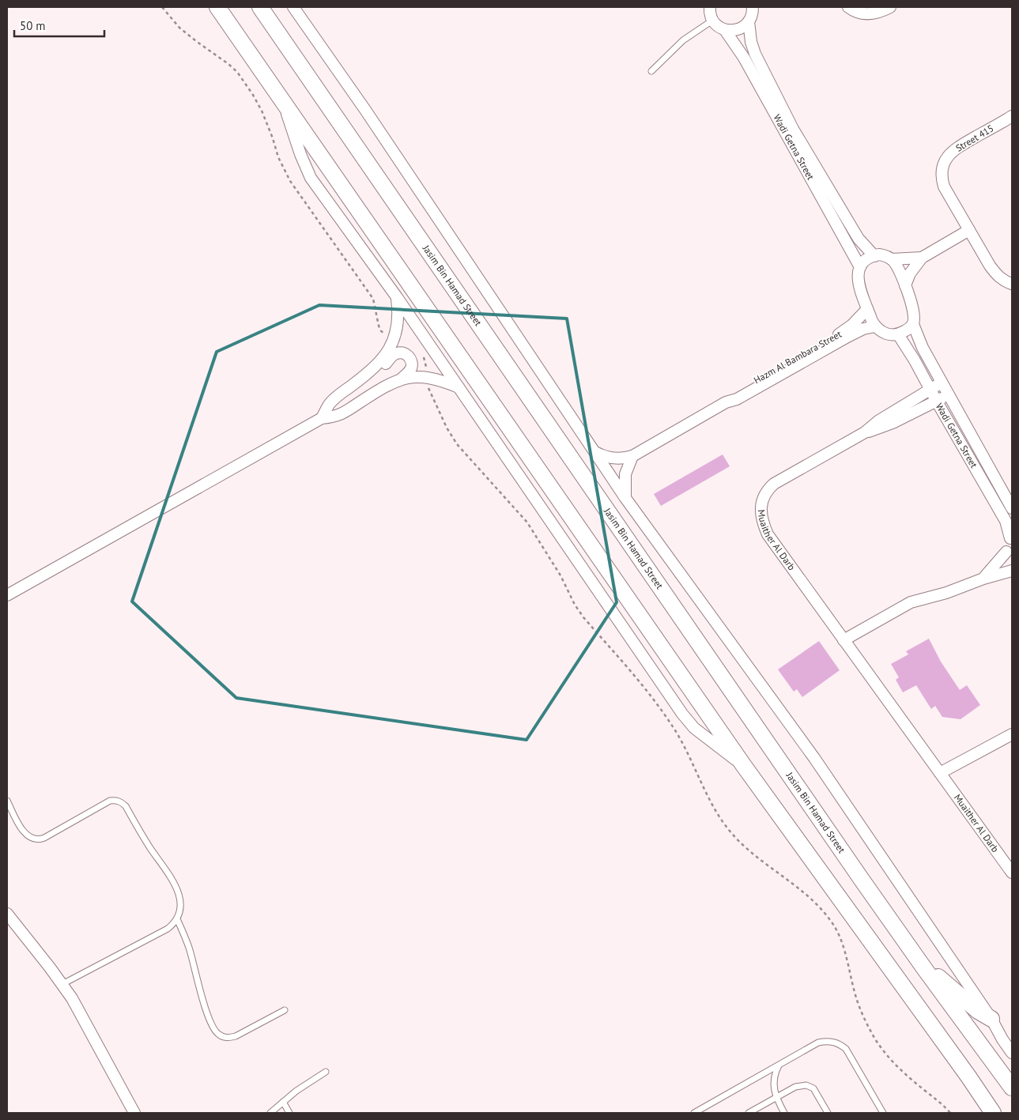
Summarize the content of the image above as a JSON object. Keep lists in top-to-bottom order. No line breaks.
{"streets":{"main road":["Jasim Bin Hamad Street"],"street":["Street 415","Wadi Getna Street","Hazm Al Bambara Street","Muaither Al Darb"]},"crossings":[["Wadi Getna Street","Muaither Al Darb"]],"scale_bar":"50 m"}
